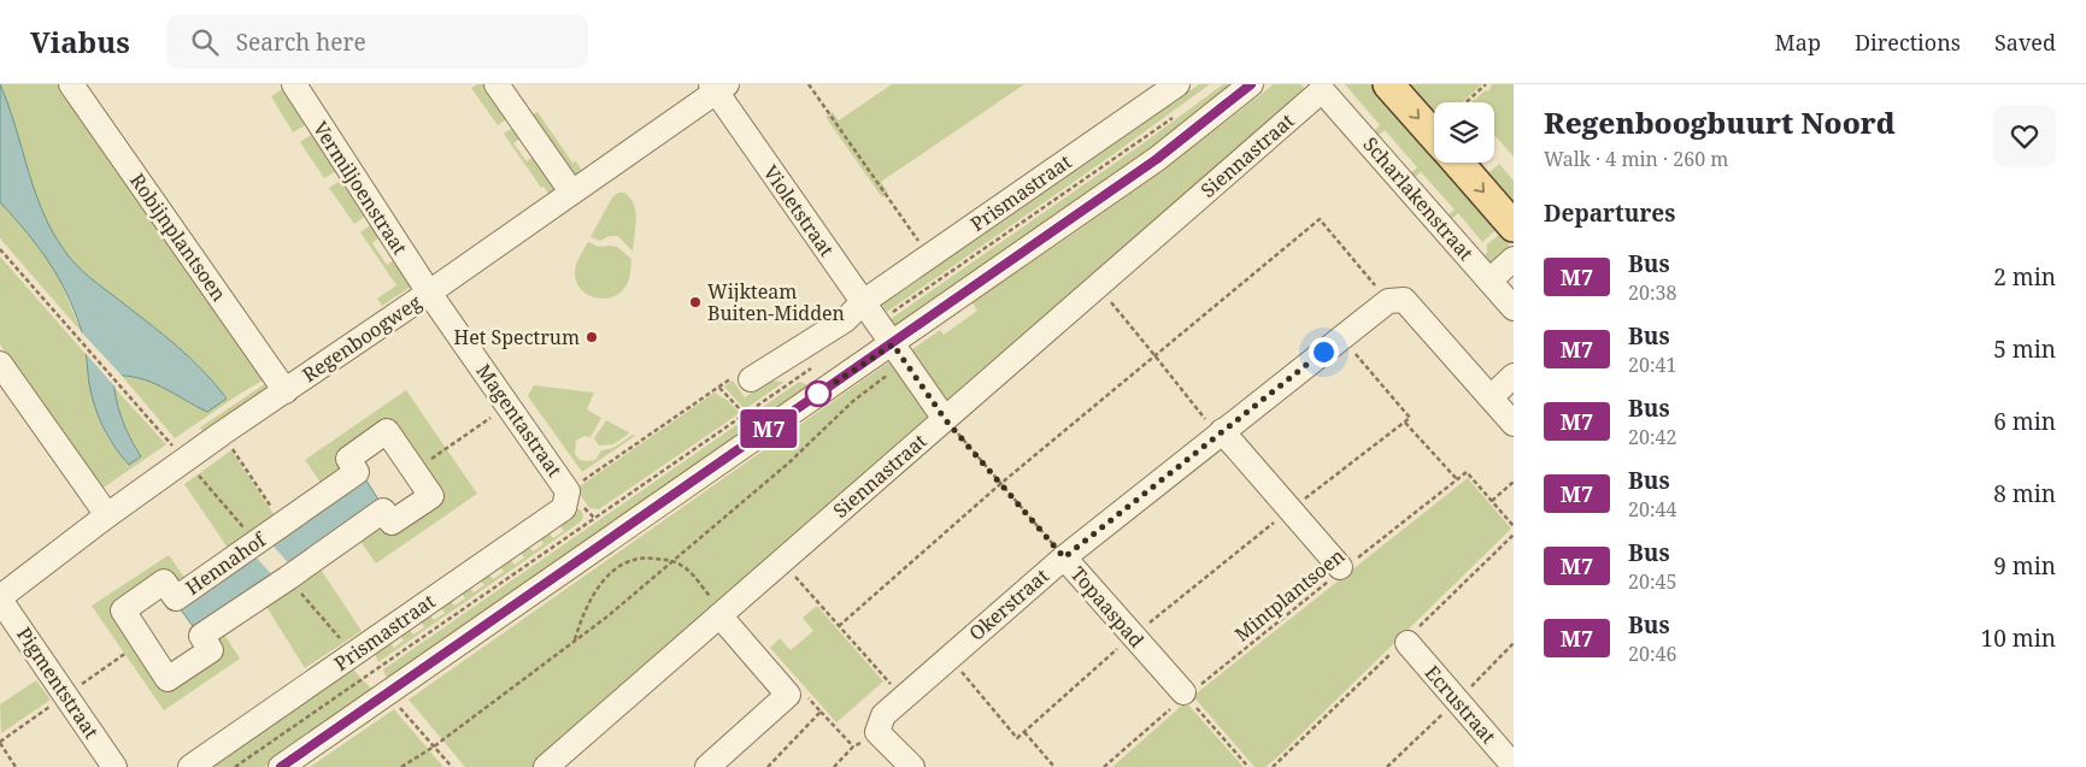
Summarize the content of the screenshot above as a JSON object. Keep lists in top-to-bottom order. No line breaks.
{"streets":{"street":["Siennastraat","Vermiljoenstraat","Prismastraat","Scharlakenstraat","Violetstraat","Robijnplantsoen","Regenboogweg","Magentastraat","Hennahof","Okerstraat","Topaaspad","Pigmentstraat","Ecrustraat"],"path":["Mintplantsoen"]},"crossings":[["Siennastraat","Scharlakenstraat"],["Siennastraat","Violetstraat"],["Siennastraat","Topaaspad"],["Vermiljoenstraat","Regenboogweg"],["Vermiljoenstraat","Magentastraat"],["Prismastraat","Violetstraat"],["Prismastraat","Magentastraat"],["Violetstraat","Regenboogweg"],["Violetstraat","Topaaspad"],["Robijnplantsoen","Regenboogweg"],["Regenboogweg","Magentastraat"],["Regenboogweg","Pigmentstraat"],["Mintplantsoen","Topaaspad"],["Okerstraat","Topaaspad"]],"places":["Wijkteam Buiten-Midden","Het Spectrum"],"lines":["bus line M7"],"page":{"header":"Viabus","search":"Search here","nav":["Map","Directions","Saved"],"on_map":"M7","heading":[["Regenboogbuurt Noord","Walk · 4 min · 260 m"],"Departures"],"list":[{"mark":"M7","name":"Bus","note":"20:38","value":"2 min"},{"mark":"M7","name":"Bus","note":"20:41","value":"5 min"},{"mark":"M7","name":"Bus","note":"20:42","value":"6 min"},{"mark":"M7","name":"Bus","note":"20:44","value":"8 min"},{"mark":"M7","name":"Bus","note":"20:45","value":"9 min"},{"mark":"M7","name":"Bus","note":"20:46","value":"10 min"}]}}
